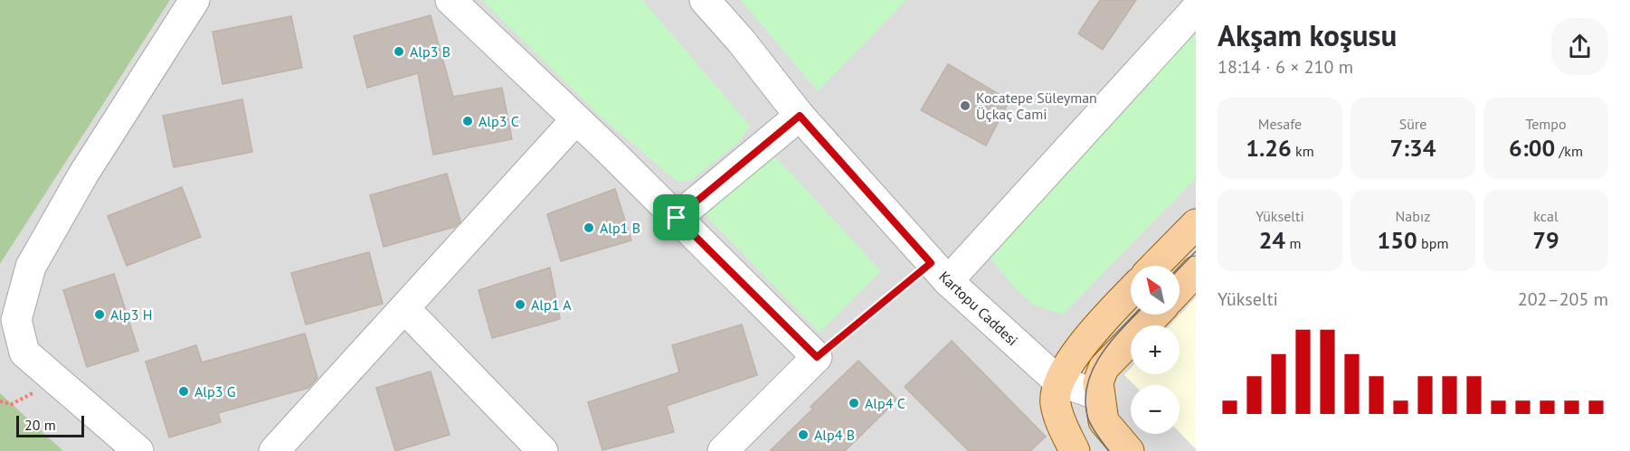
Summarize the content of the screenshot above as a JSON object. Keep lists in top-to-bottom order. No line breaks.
{"streets":{"street":["Kartopu Caddesi"]},"places":["Alp3 B","Kocatepe Süleyman Üçkaç Cami","Alp3 C","Alp1 B","Alp1 A","Alp3 H","Alp3 G","Alp4 C","Alp4 B"],"scale_bar":"20 m","north":"top left","page":{"heading":["Akşam koşusu","18:14 · 6 × 210 m"],"stats":[["Mesafe","1.26 km"],["Süre","7:34"],["Tempo","6:00 /km"],["Yükselti","24 m"],["Nabız","150 bpm"],["kcal","79"]],"map_buttons":["+","−"],"chart":["Yükselti","202–205 m"],"scale":"20 m"}}
